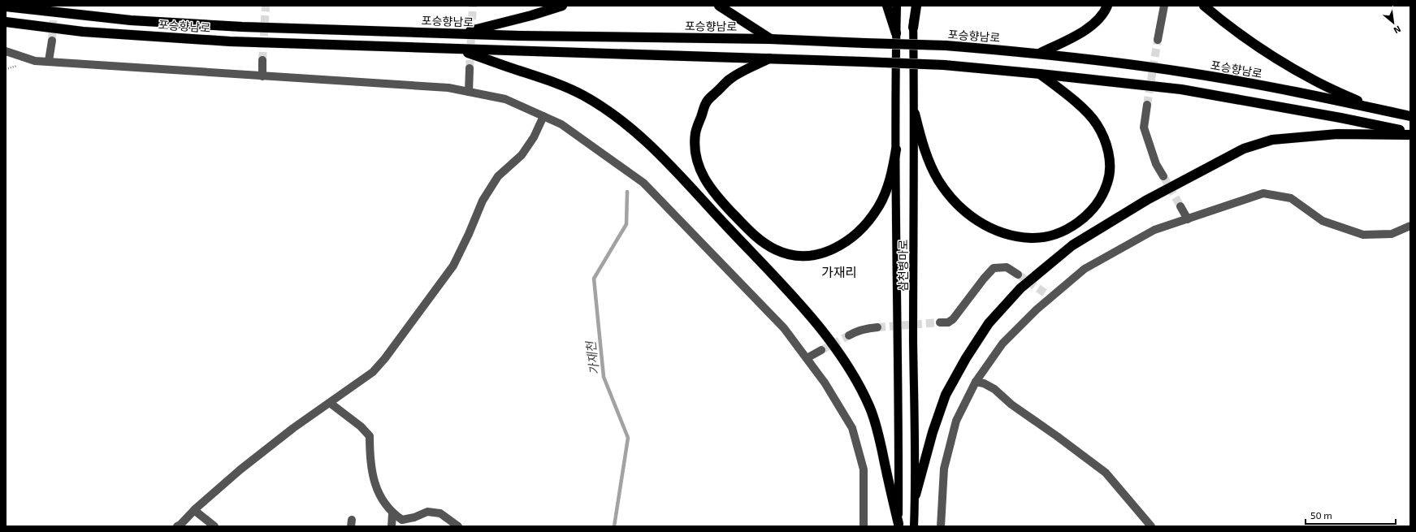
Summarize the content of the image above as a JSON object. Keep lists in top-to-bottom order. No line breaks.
{"streets":{"highway":["포승향남로"],"main road":["삼천병마로"]},"districts":["가재리"],"water":["가재천"],"scale_bar":"50 m","north":"bottom right"}
